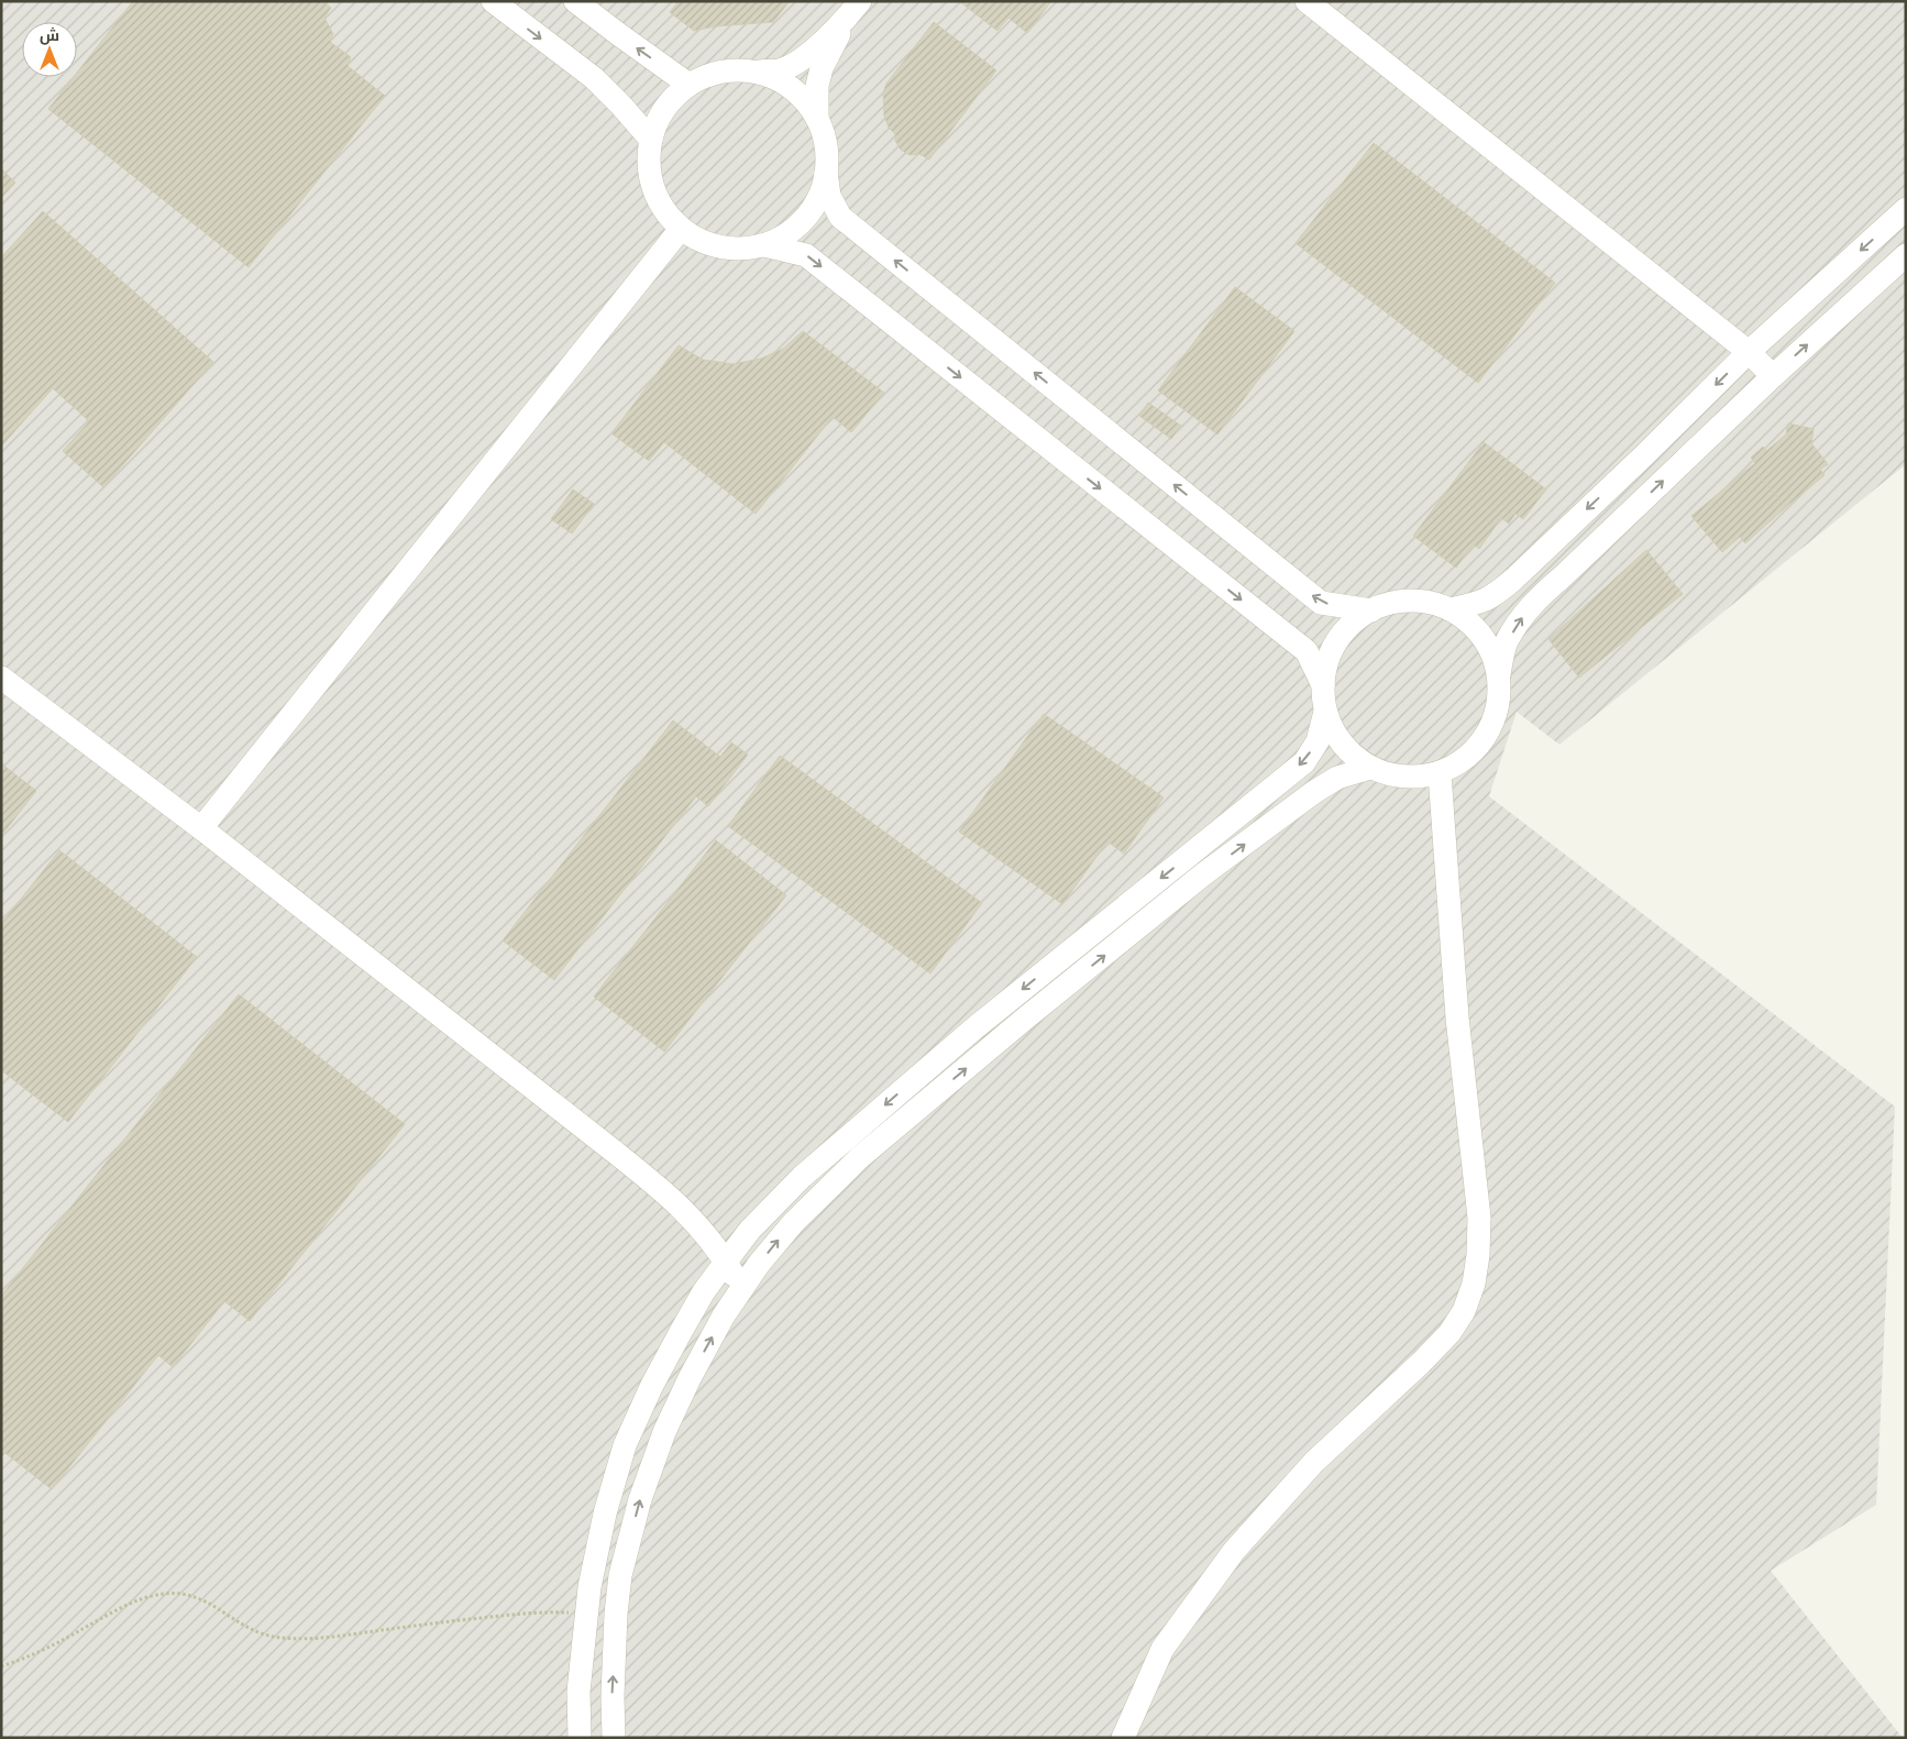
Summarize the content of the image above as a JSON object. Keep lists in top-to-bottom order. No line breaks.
{"north":"top"}
